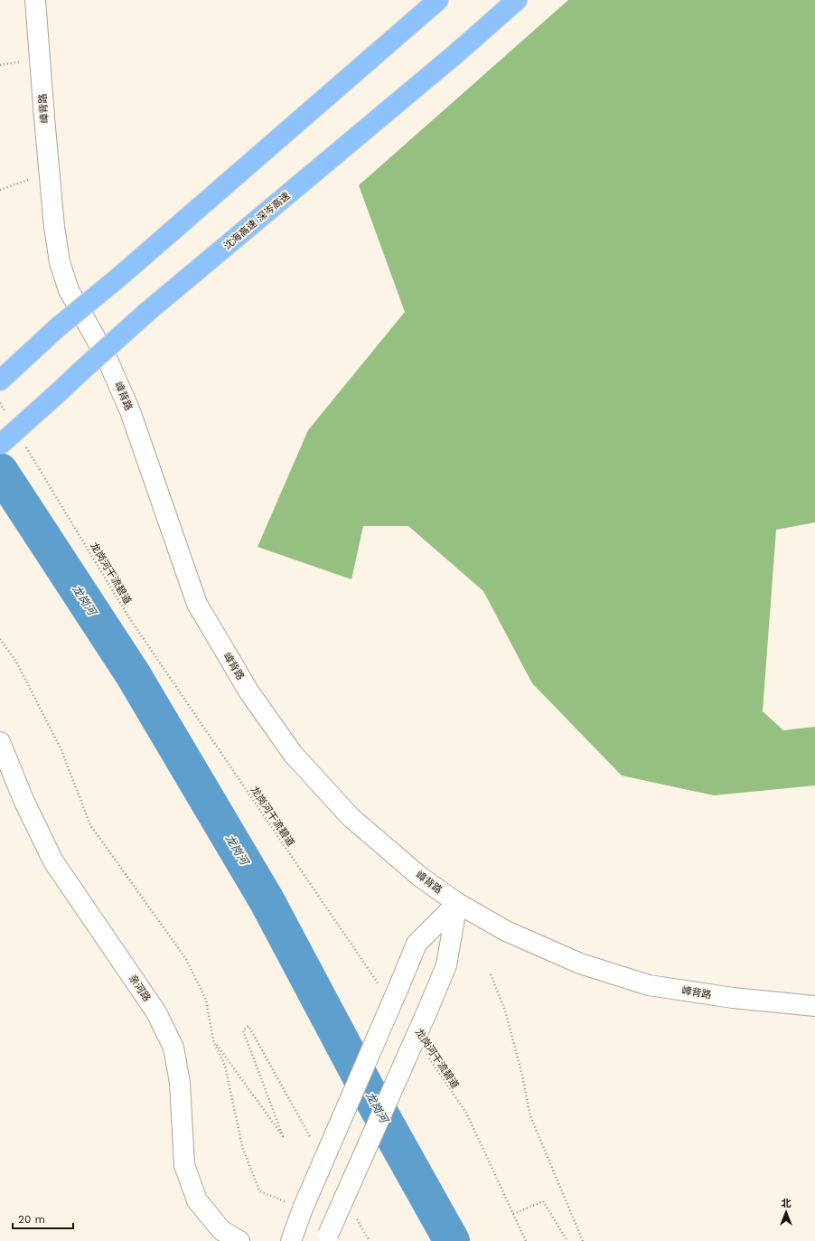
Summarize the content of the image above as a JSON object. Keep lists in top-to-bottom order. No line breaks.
{"streets":{"highway":["沈海高速 深岑高速"],"street":["嶂背路","亲河路"],"path":["龙岗河干流碧道"]},"water":["龙岗河"],"scale_bar":"20 m","north":"top"}
